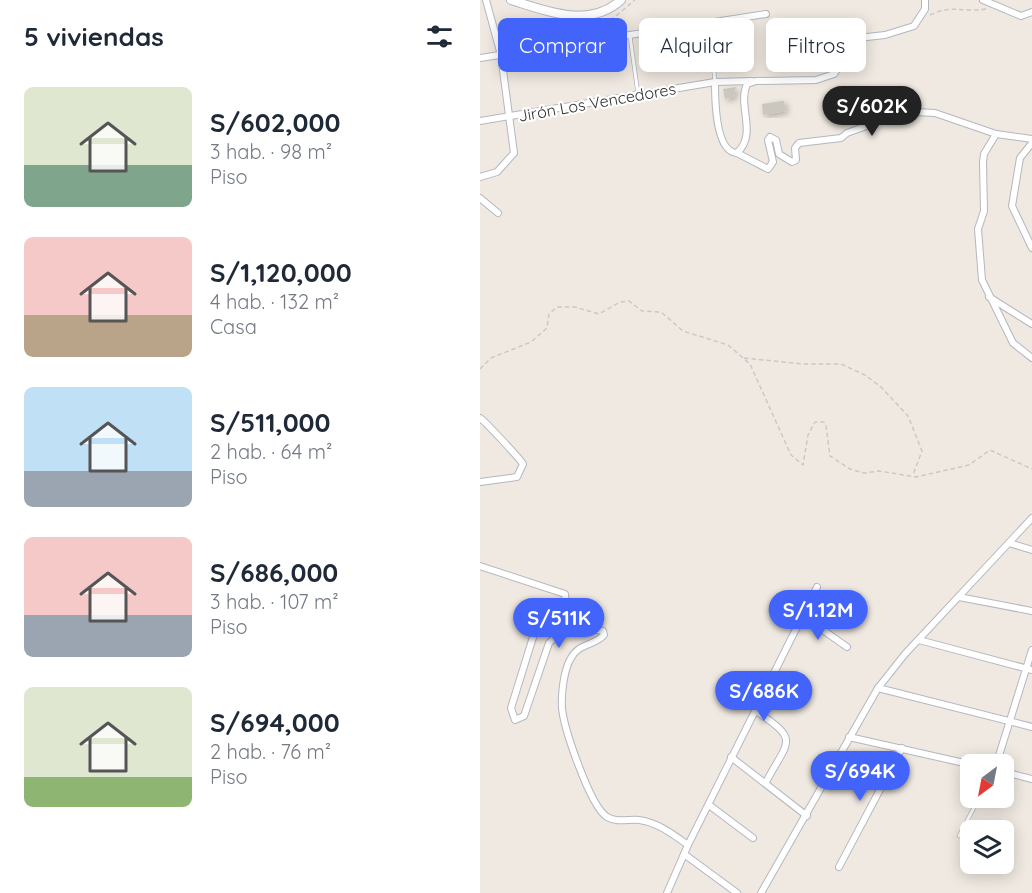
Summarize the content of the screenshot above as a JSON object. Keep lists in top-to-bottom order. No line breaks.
{"streets":{"street":["Jirón Los Vencedores"]},"north":"bottom left","page":{"heading":"5 viviendas","chip":["Comprar","Alquilar","Filtros"],"list":[{"name":"S/602,000","note":"3 hab. · 98 m² · Piso"},{"name":"S/1,120,000","note":"4 hab. · 132 m² · Casa"},{"name":"S/511,000","note":"2 hab. · 64 m² · Piso"},{"name":"S/686,000","note":"3 hab. · 107 m² · Piso"},{"name":"S/694,000","note":"2 hab. · 76 m² · Piso"}],"price":["S/602K","S/1.12M","S/511K","S/686K","S/694K"]}}
